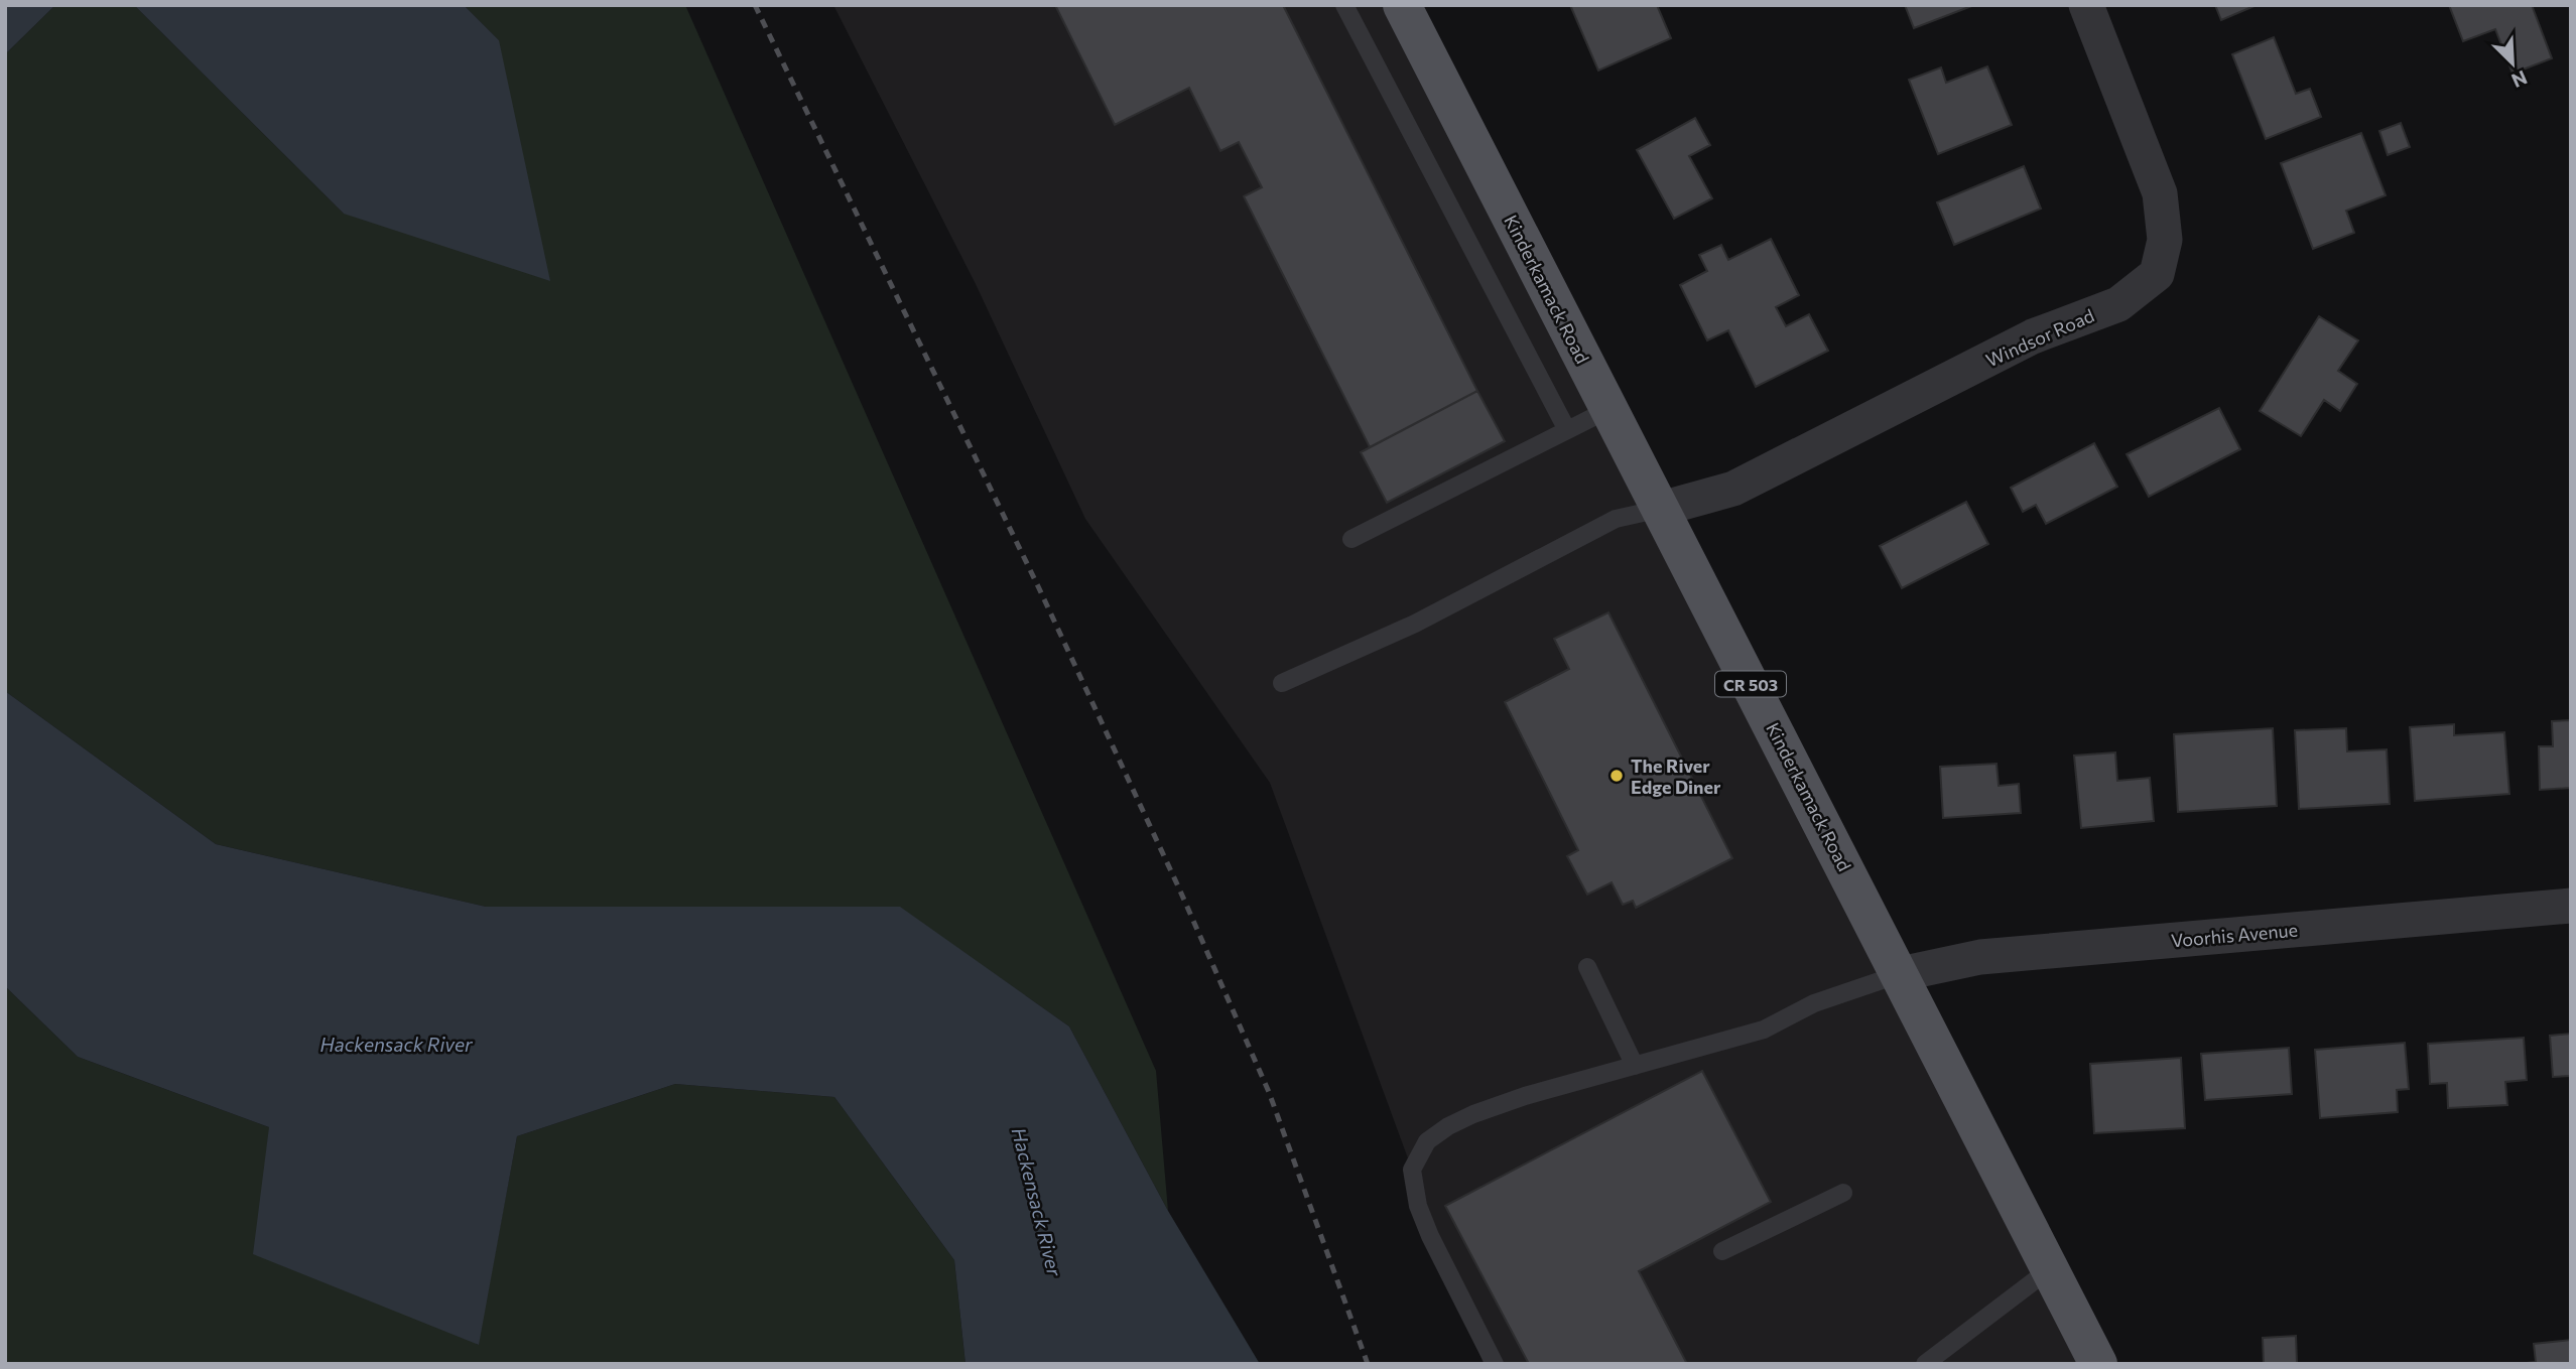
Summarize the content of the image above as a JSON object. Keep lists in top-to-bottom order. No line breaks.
{"streets":{"main road":["Kinderkamack Road","CR 503"],"street":["Windsor Road","Voorhis Avenue"]},"crossings":[["Kinderkamack Road","Windsor Road"],["Kinderkamack Road","Voorhis Avenue"]],"water":["Hackensack River"],"places":["The River Edge Diner"],"north":"bottom right"}
